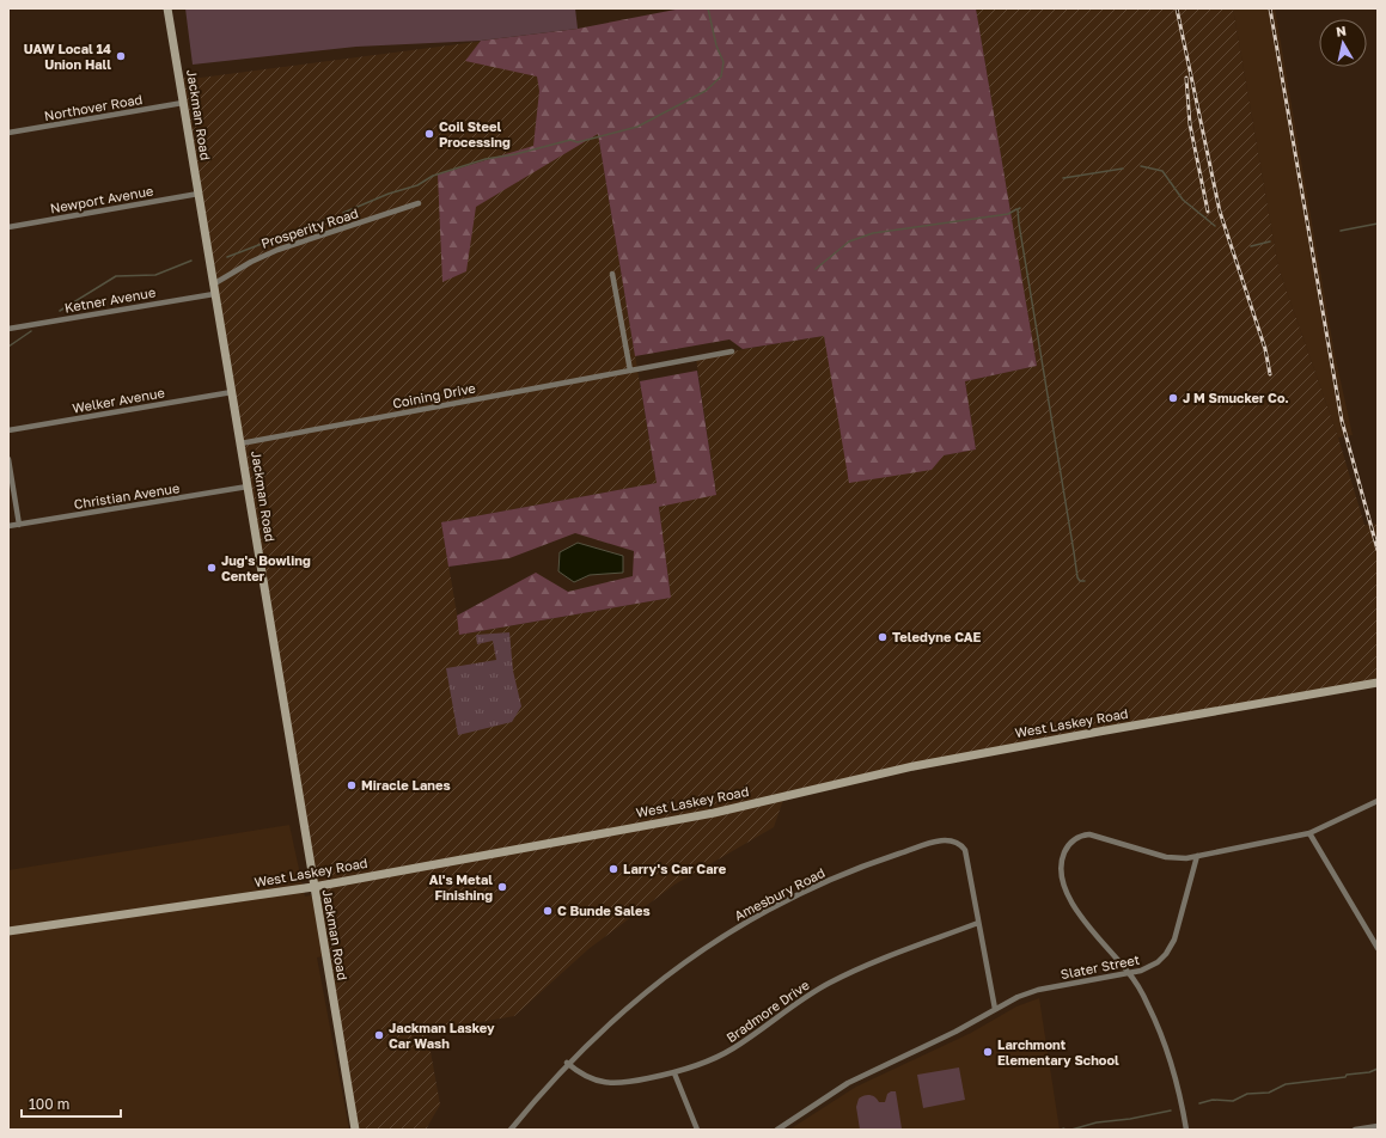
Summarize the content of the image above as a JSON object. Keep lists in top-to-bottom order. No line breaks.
{"streets":{"main road":["Jackman Road","West Laskey Road"],"street":["Northover Road","Newport Avenue","Prosperity Road","Ketner Avenue","Coining Drive","Welker Avenue","Christian Avenue","Amesbury Road","Slater Street","Bradmore Drive"]},"crossings":[["Northover Road","Jackman Road"],["Jackman Road","Newport Avenue"],["Jackman Road","Prosperity Road"],["Jackman Road","Ketner Avenue"],["Jackman Road","Coining Drive"],["Jackman Road","Welker Avenue"],["Jackman Road","Christian Avenue"],["Jackman Road","West Laskey Road"],["Prosperity Road","Ketner Avenue"],["Amesbury Road","Slater Street"],["Amesbury Road","Bradmore Drive"]],"places":["UAW Local 14 Union Hall","Coil Steel Processing","J M Smucker Co.","Jug's Bowling Center","Teledyne CAE","Miracle Lanes","Larry's Car Care","Al's Metal Finishing","C Bunde Sales","Jackman Laskey Car Wash","Larchmont Elementary School"],"scale_bar":"100 m","north":"top"}
